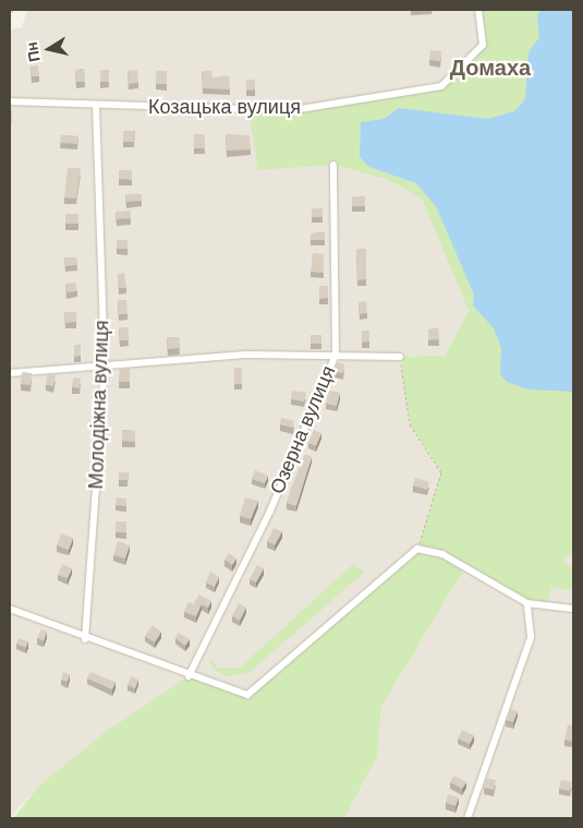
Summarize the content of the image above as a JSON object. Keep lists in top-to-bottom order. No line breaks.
{"streets":{"street":["Козацька вулиця","Молодіжна вулиця","Озерна вулиця"]},"crossings":[["Козацька вулиця","Молодіжна вулиця"]],"districts":["Домаха"],"north":"left"}
